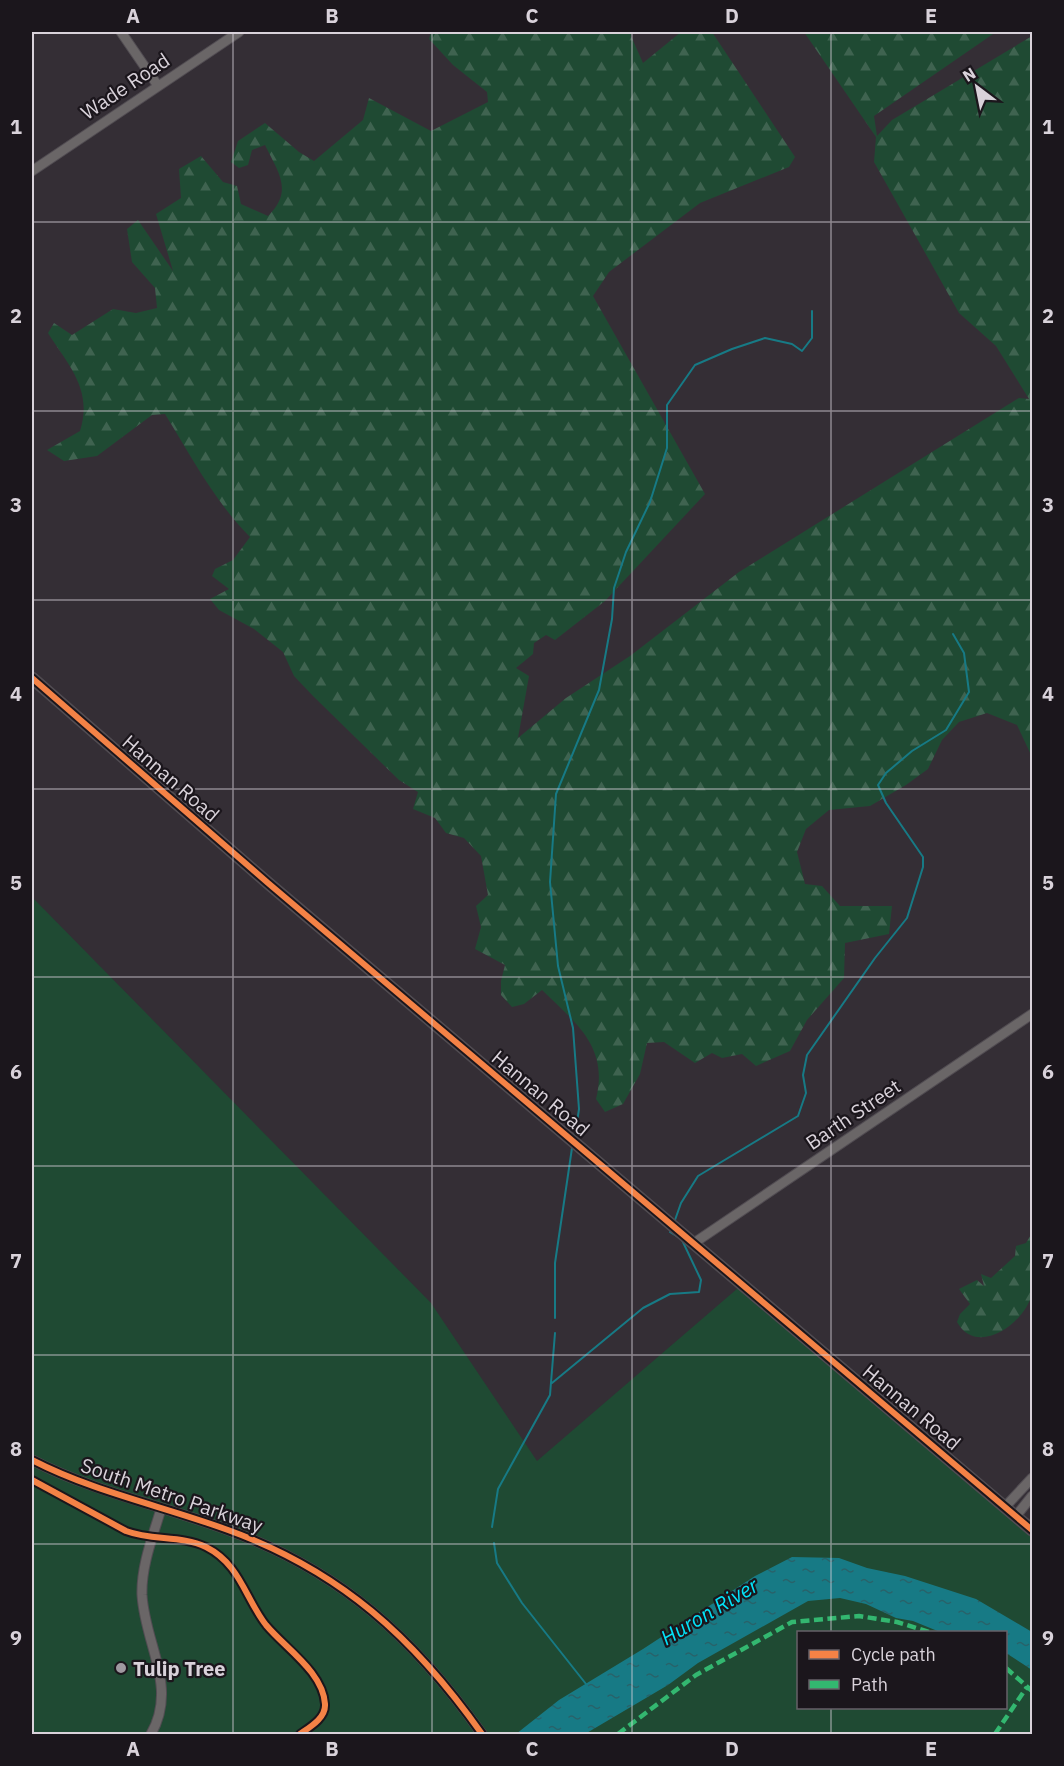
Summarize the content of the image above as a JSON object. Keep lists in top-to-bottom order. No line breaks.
{"streets":{"street":["Wade Road","Hannan Road","Barth Street","South Metro Parkway"]},"crossings":[["Hannan Road","Barth Street"]],"water":["Huron River"],"places":["Tulip Tree"],"legend":["Cycle path","Path"],"north":"top left","grid":{"columns":["A","B","C","D","E"],"rows":["1","2","3","4","5","6","7","8","9"]}}
